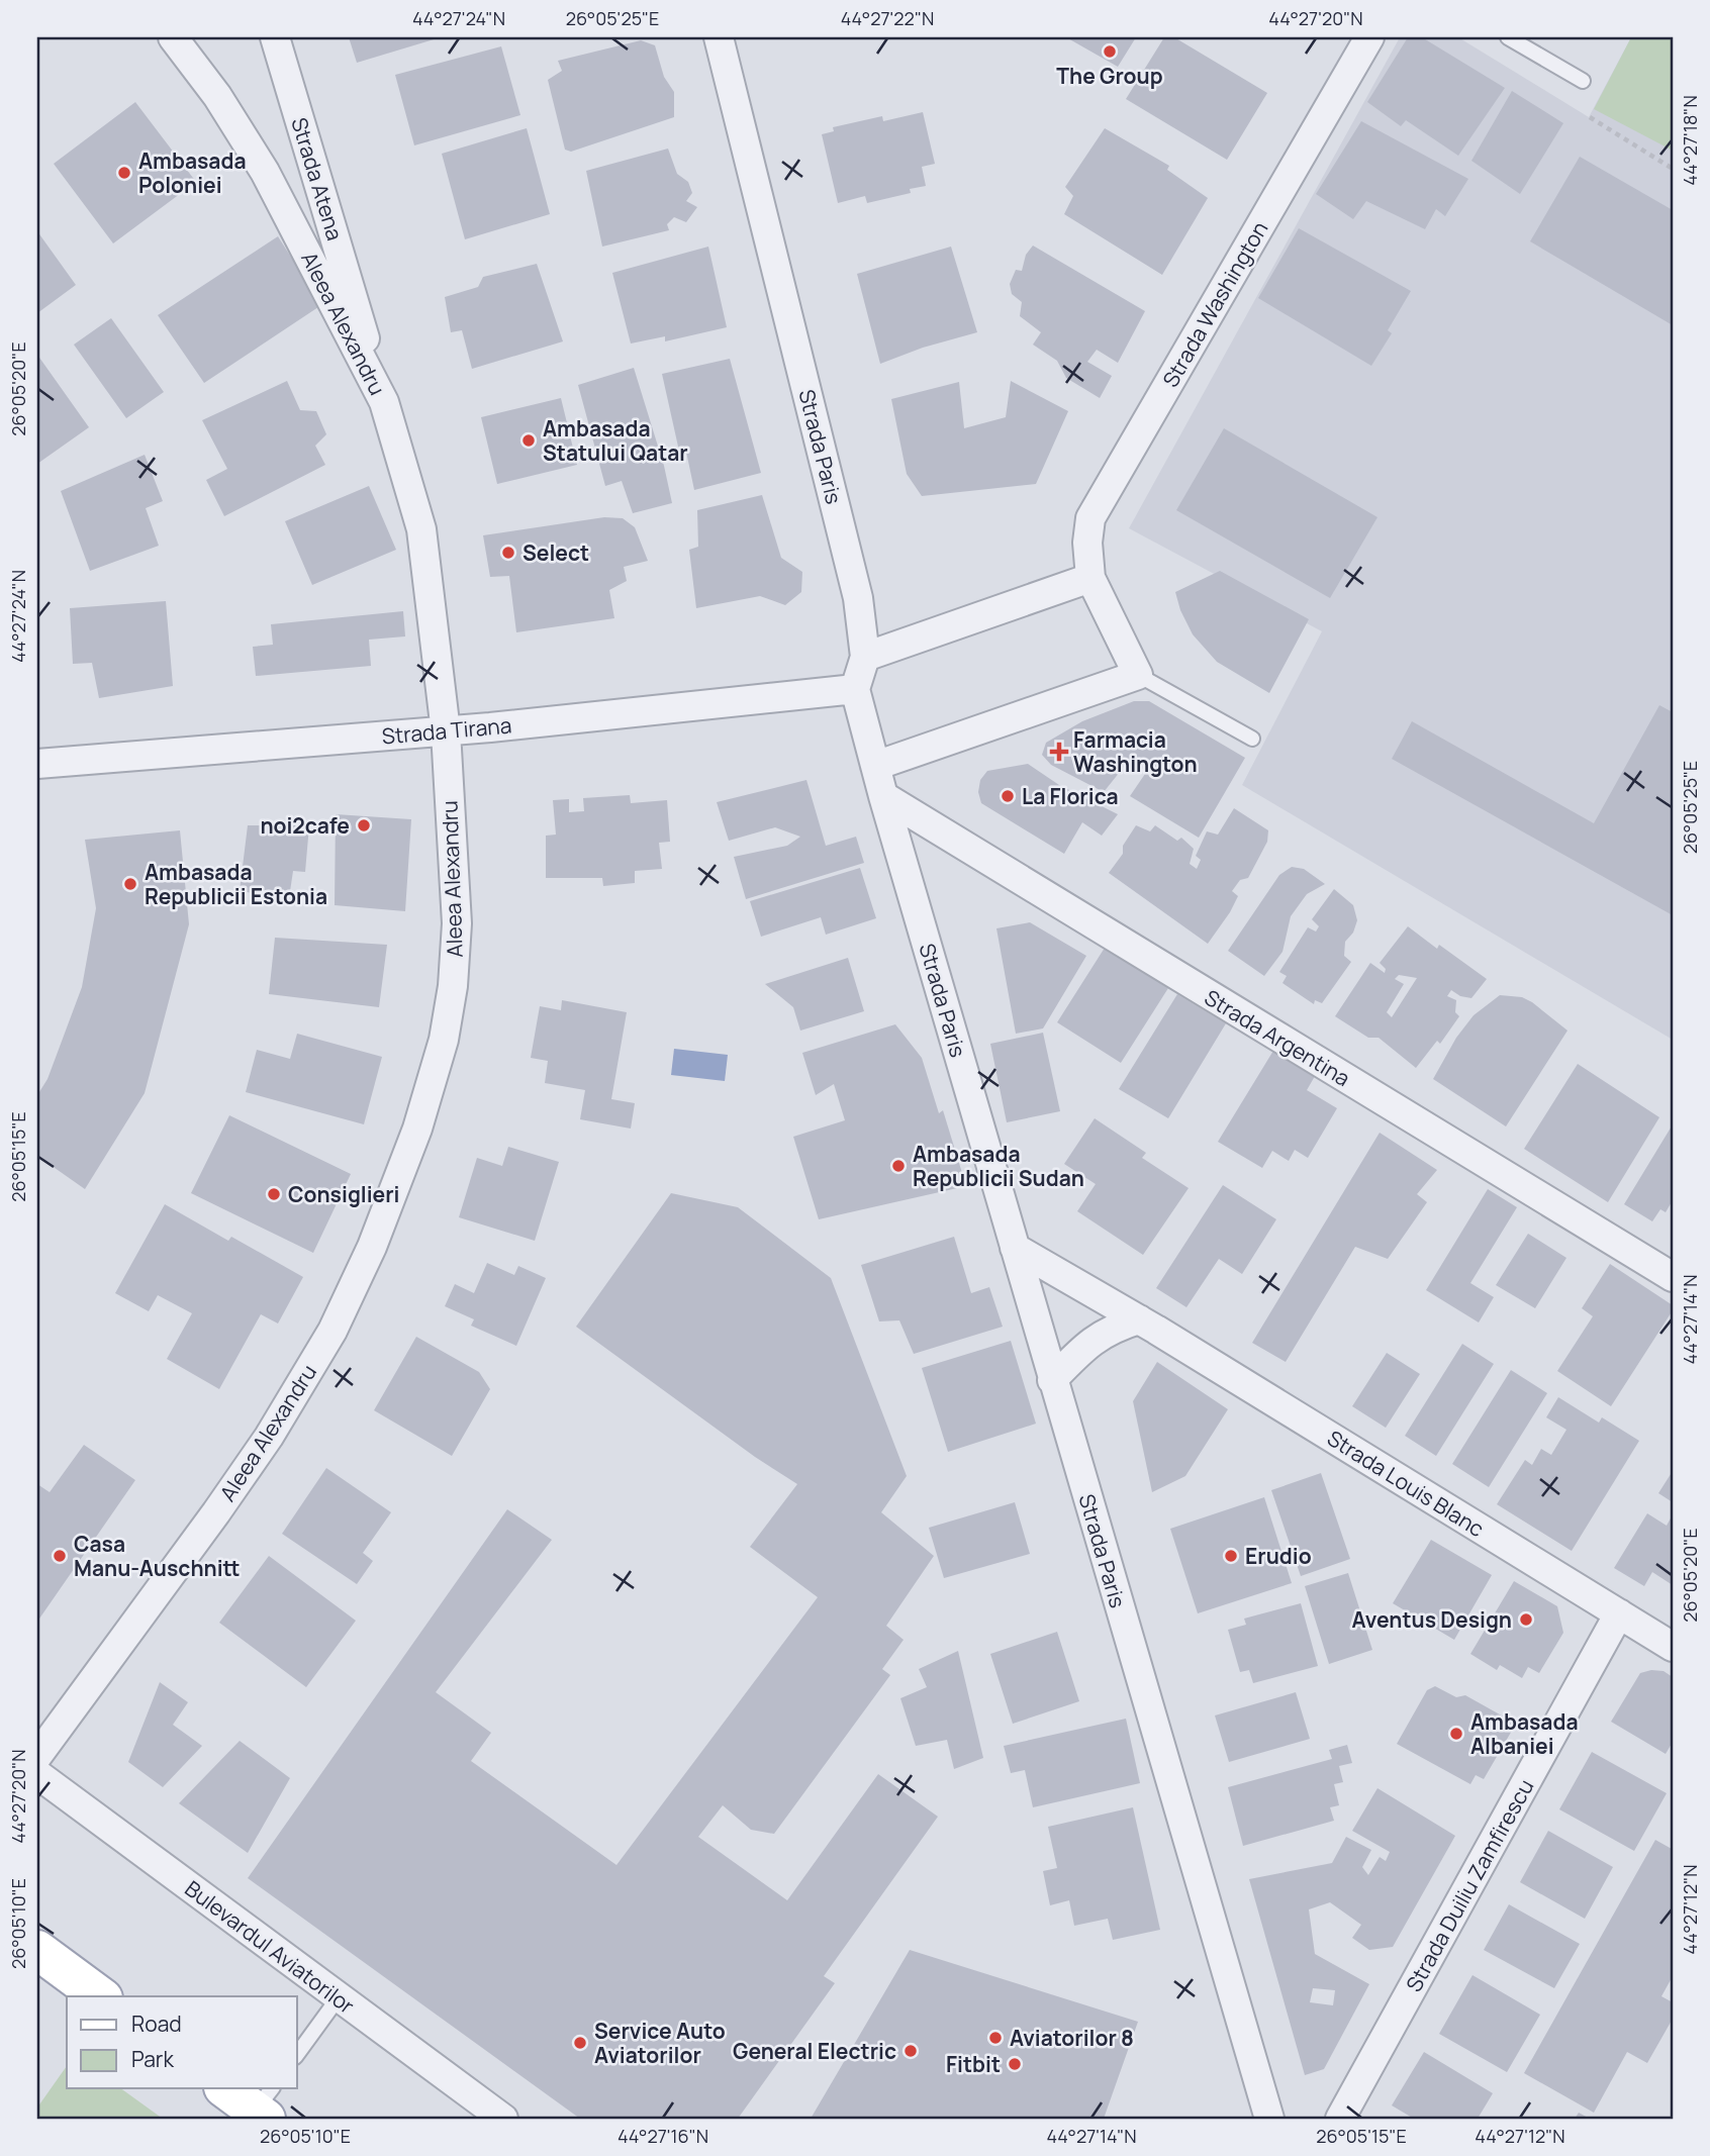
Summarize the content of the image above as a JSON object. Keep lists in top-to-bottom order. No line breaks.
{"streets":{"street":["Strada Atena","Strada Washington","Aleea Alexandru","Strada Paris","Strada Tirana","Strada Argentina","Strada Louis Blanc","Strada Duiliu Zamfirescu","Bulevardul Aviatorilor"]},"crossings":[["Strada Atena","Aleea Alexandru"],["Aleea Alexandru","Strada Tirana"],["Strada Paris","Strada Tirana"],["Strada Paris","Strada Argentina"],["Strada Paris","Strada Louis Blanc"],["Strada Louis Blanc","Strada Duiliu Zamfirescu"]],"places":{"other":["The Group","Ambasada Poloniei","Ambasada Statului Qatar","Select","La Florica","noi2cafe","Ambasada Republicii Estonia","Ambasada Republicii Sudan","Consiglieri","Casa Manu-Auschnitt","Erudio","Aventus Design","Ambasada Albaniei","Aviatorilor 8","Service Auto Aviatorilor","General Electric","Fitbit"],"health":["Farmacia Washington"]},"legend":["Road","Park"],"coordinates":["44°27'24\"N","26°05'25\"E","44°27'22\"N","44°27'20\"N","44°27'18\"N","26°05'20\"E","26°05'15\"E","44°27'14\"N","44°27'12\"N","26°05'10\"E","44°27'16\"N"]}
